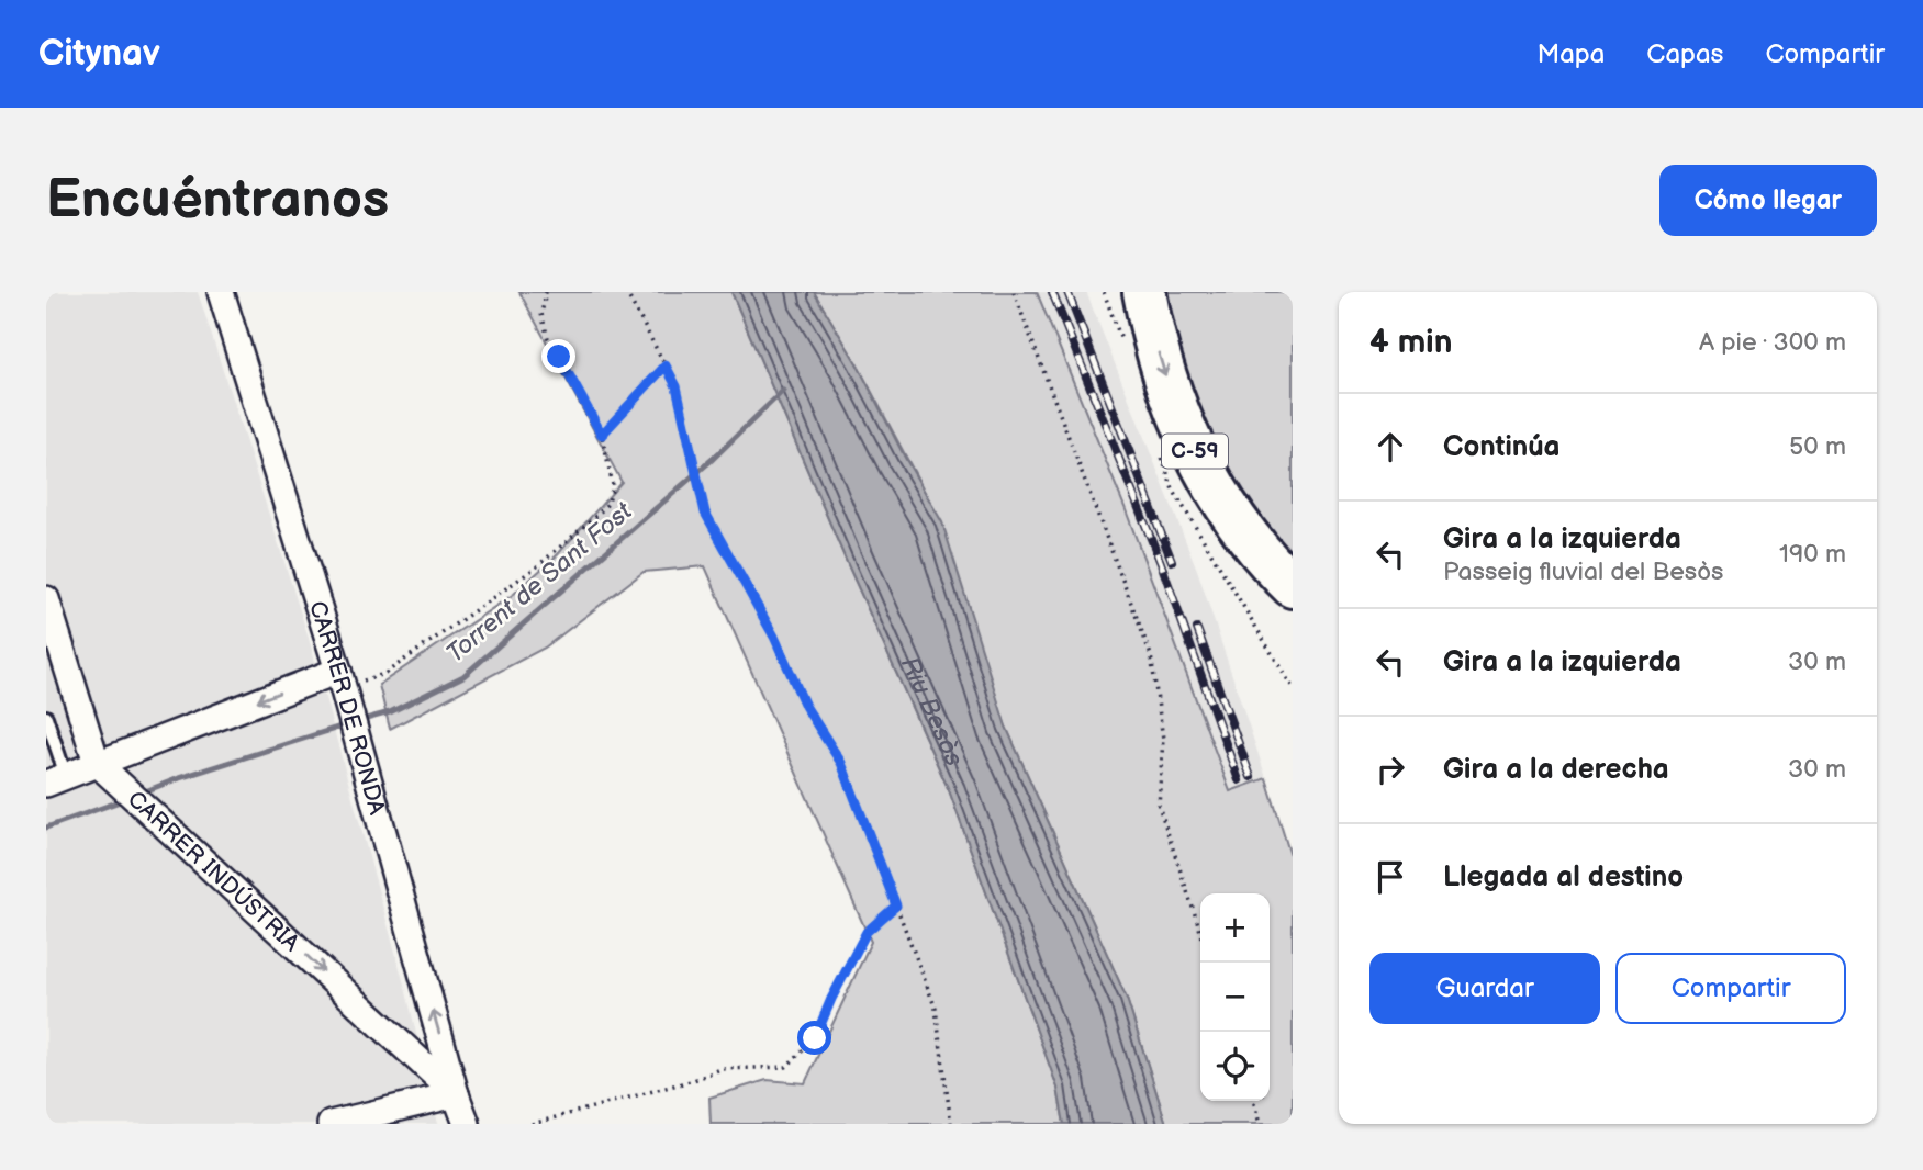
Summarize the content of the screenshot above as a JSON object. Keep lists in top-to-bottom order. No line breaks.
{"streets":{"highway":["C-59"],"street":["CARRER DE RONDA","CARRER INDÚSTRIA"]},"crossings":[["CARRER DE RONDA","CARRER INDÚSTRIA"]],"one_way":["CARRER DE RONDA","CARRER INDÚSTRIA"],"water":["Torrent de Sant Fost","Riu Besòs"],"page":{"header":"Citynav","nav":["Mapa","Capas","Compartir"],"buttons":["Cómo llegar",["Guardar","Compartir"]],"title":"Encuéntranos","heading":["4 min","A pie · 300 m"],"list":[["Continúa","50 m"],["Gira a la izquierda","Passeig fluvial del Besòs","190 m"],["Gira a la izquierda","30 m"],["Gira a la derecha","30 m"],"Llegada al destino"],"map_buttons":["+","−"]}}
